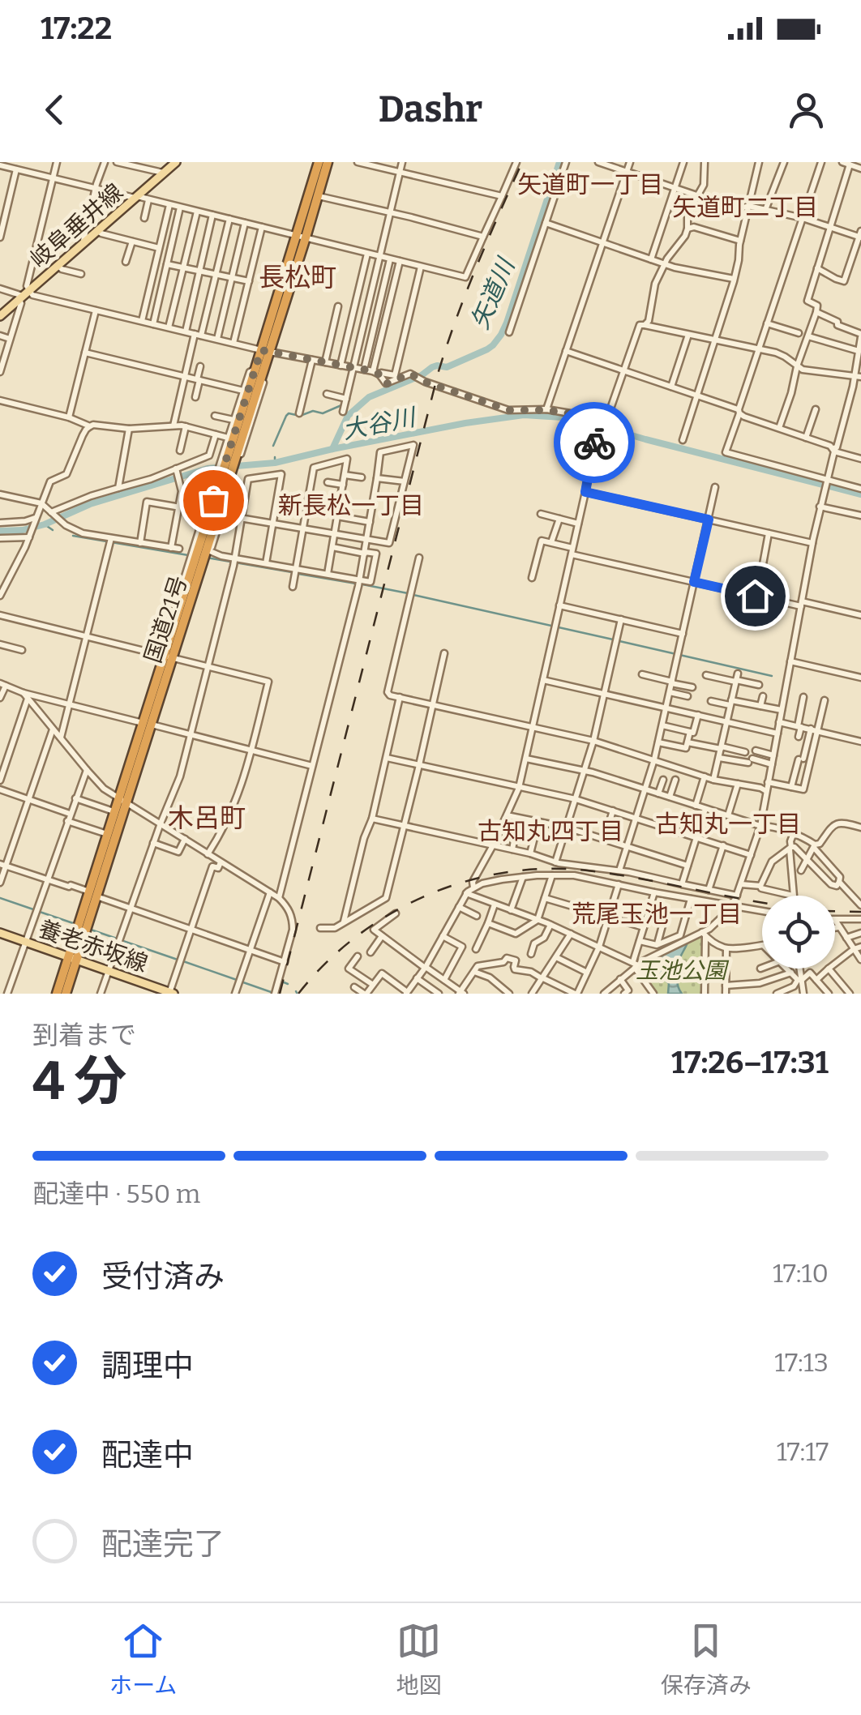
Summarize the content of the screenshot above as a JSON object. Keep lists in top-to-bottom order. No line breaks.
{"streets":{"highway":["国道21号"],"main road":["岐阜垂井線","養老赤坂線"]},"crossings":[["国道21号","養老赤坂線"]],"districts":["矢道町一丁目","矢道町二丁目","長松町","新長松一丁目","木呂町","古知丸一丁目","古知丸四丁目","荒尾玉池一丁目"],"water":["矢道川","大谷川"],"parks":["玉池公園"],"page":{"status":"17:22","header":"Dashr","heading":["4 分","到着まで","17:26–17:31"],"bar":"配達中 · 550 m","list":[["受付済み","17:10"],["調理中","17:13"],["配達中","17:17"],"配達完了"],"tabs":["ホーム","地図","保存済み"]}}
